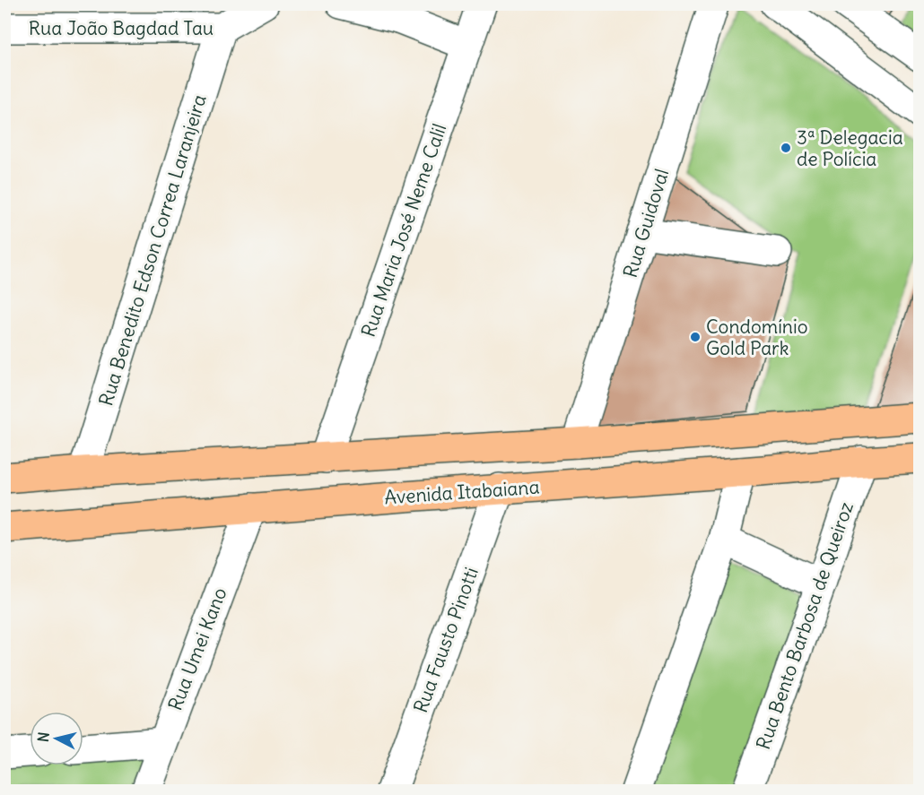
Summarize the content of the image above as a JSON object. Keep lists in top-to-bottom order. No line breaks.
{"streets":{"main road":["Avenida Itabaiana"],"street":["Rua João Bagdad Tau","Rua Guidoval","Rua Maria José Neme Calil","Rua Benedito Edson Correa Laranjeira","Rua Bento Barbosa de Queiroz","Rua Fausto Pinotti","Rua Umei Kano"]},"crossings":[["Rua João Bagdad Tau","Rua Benedito Edson Correa Laranjeira"],["Avenida Itabaiana","Rua Bento Barbosa de Queiroz"],["Avenida Itabaiana","Rua Fausto Pinotti"],["Avenida Itabaiana","Rua Umei Kano"]],"places":["3ª Delegacia de Polícia","Condomínio Gold Park"],"north":"left"}
